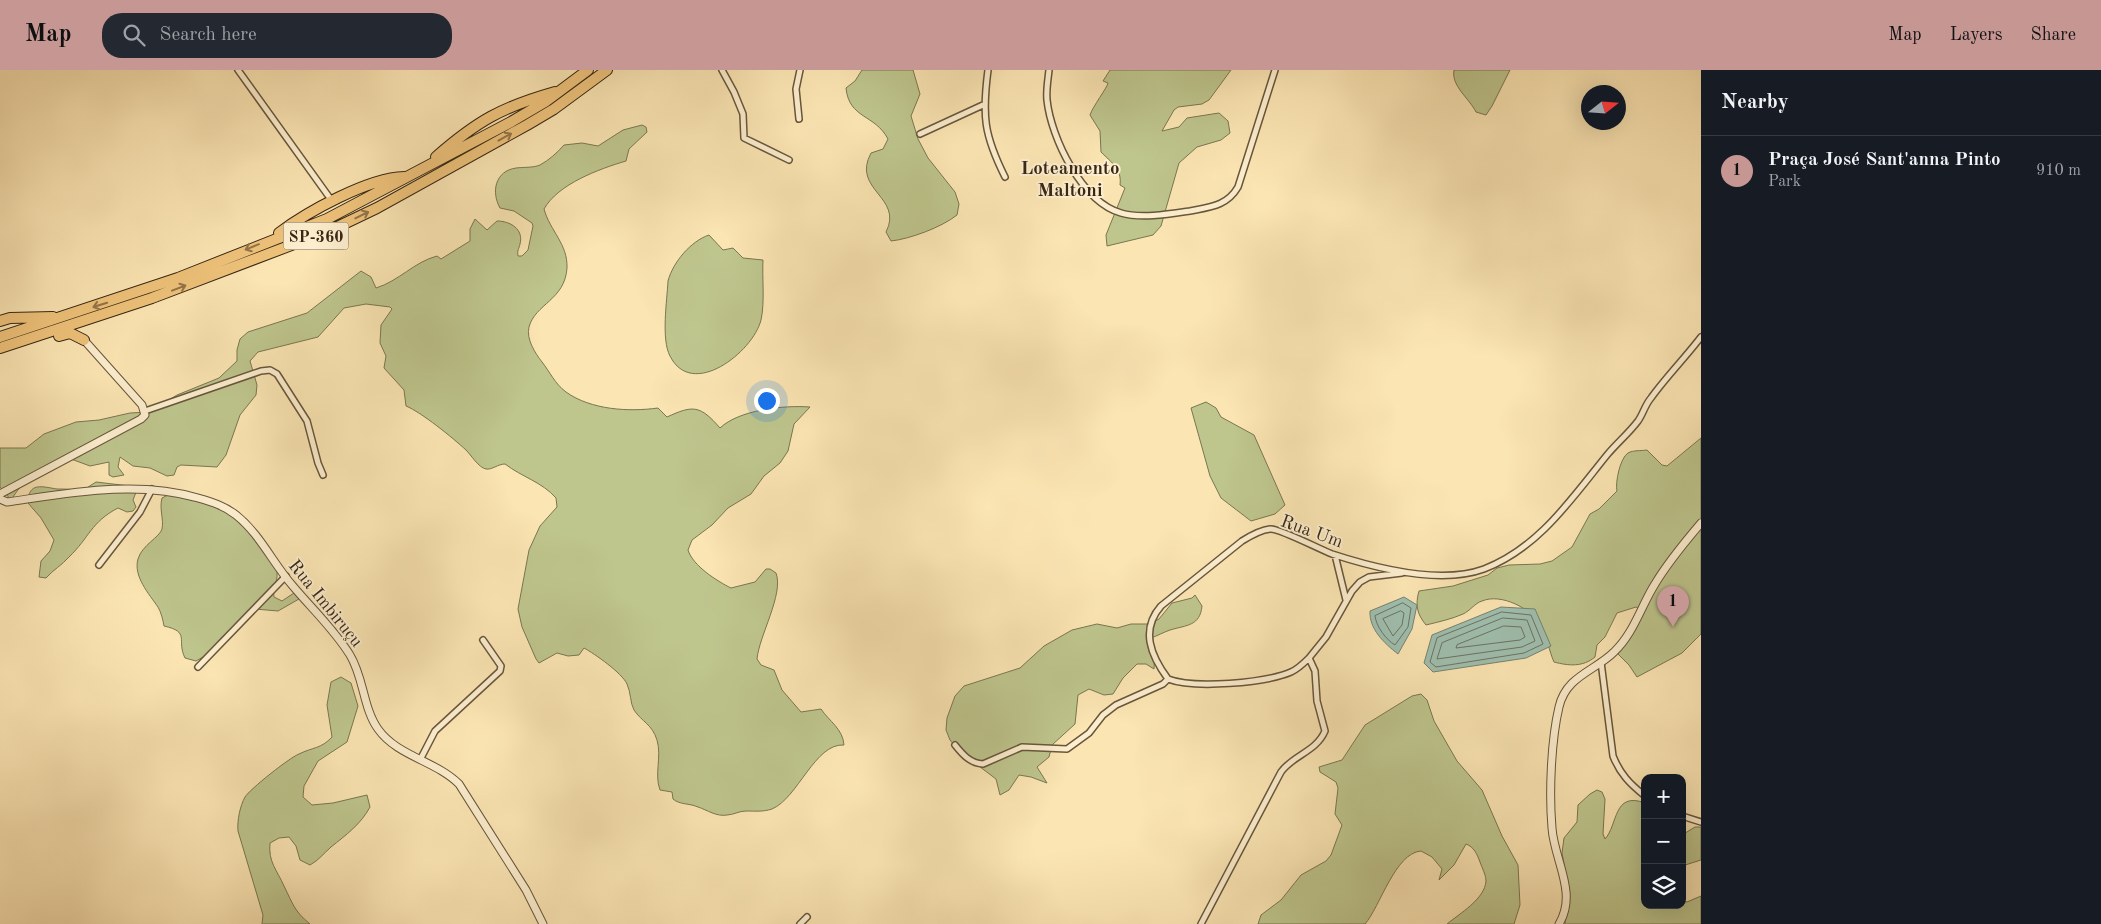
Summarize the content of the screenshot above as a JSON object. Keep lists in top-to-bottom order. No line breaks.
{"streets":{"highway":["SP-360"],"street":["Rua Um","Rua Imbiruçu"]},"districts":["Loteamento Maltoni"],"north":"right","page":{"header":"Map","search":"Search here","nav":["Map","Layers","Share"],"heading":"Nearby","list":[{"mark":"1","name":"Praça José Sant'anna Pinto","note":"Park","value":"910 m"}],"pins":"1","map_buttons":["+","−"]}}
